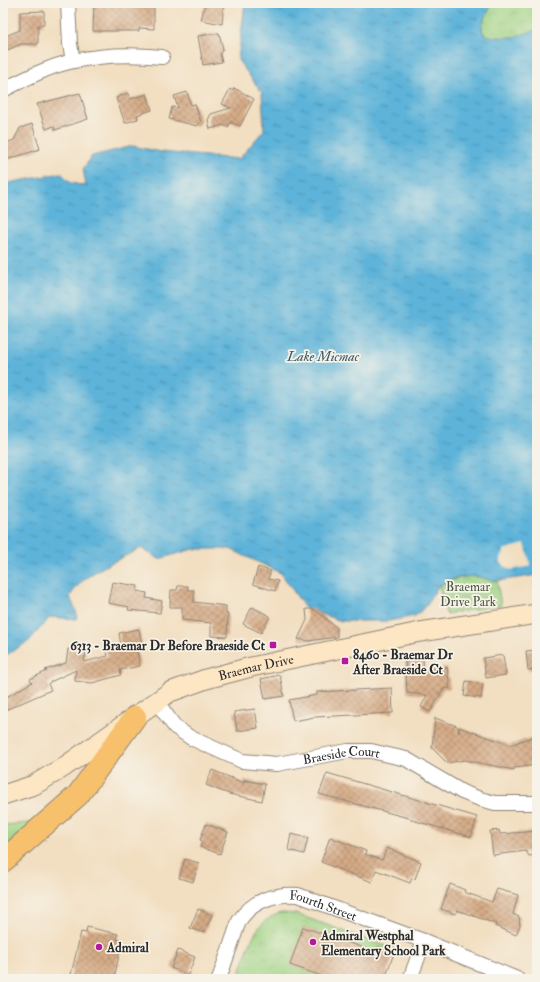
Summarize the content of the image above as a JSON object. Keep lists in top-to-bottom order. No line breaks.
{"streets":{"main road":["Braemar Drive"],"street":["Braeside Court","Fourth Street"]},"crossings":[["Braemar Drive","Braeside Court"]],"water":["Lake Micmac"],"parks":["Braemar Drive Park"],"places":{"transit":["6313 - Braemar Dr Before Braeside Ct","8460 - Braemar Dr After Braeside Ct"],"other":["Admiral Westphal Elementary School Park","Admiral"]}}
